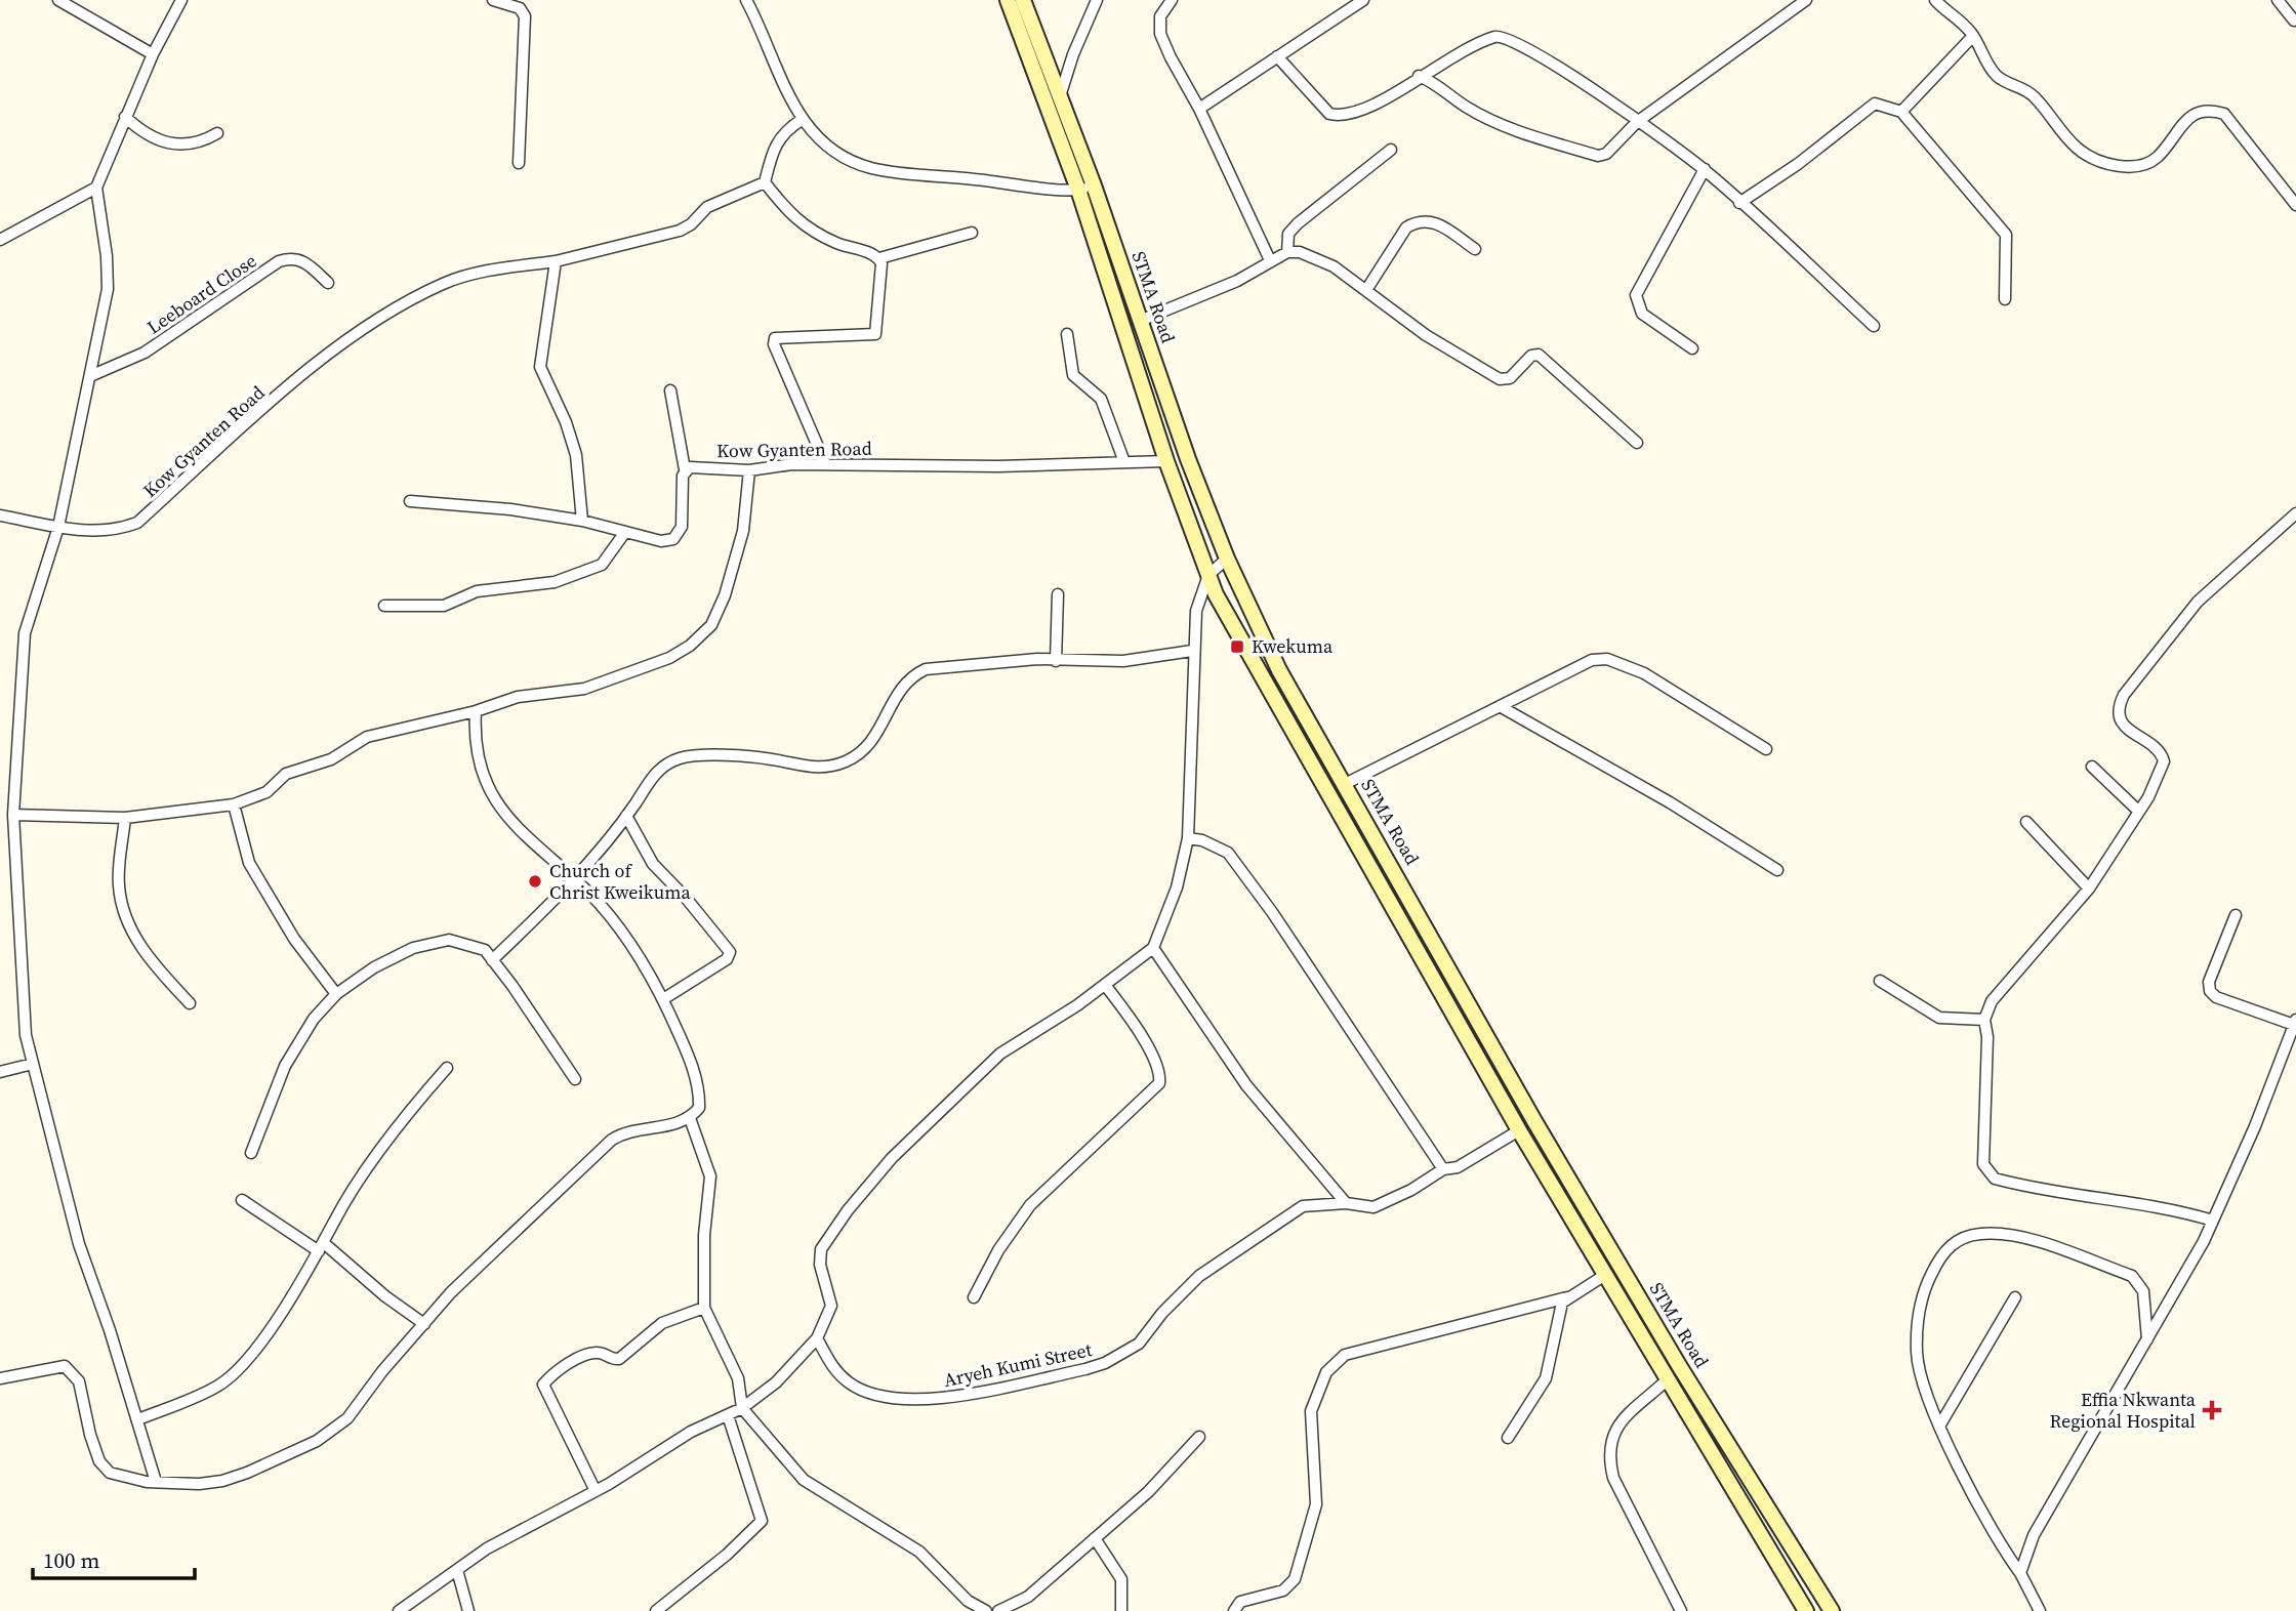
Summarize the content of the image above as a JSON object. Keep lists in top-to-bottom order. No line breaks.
{"streets":{"main road":["STMA Road"],"street":["Leeboard Close","Kow Gyanten Road","Aryeh Kumi Street"]},"crossings":[["STMA Road","Kow Gyanten Road"],["STMA Road","Aryeh Kumi Street"]],"places":{"transit":["Kwekuma"],"other":["Church of Christ Kweikuma"],"health":["Effia Nkwanta Regional Hospital"]},"scale_bar":"100 m"}
